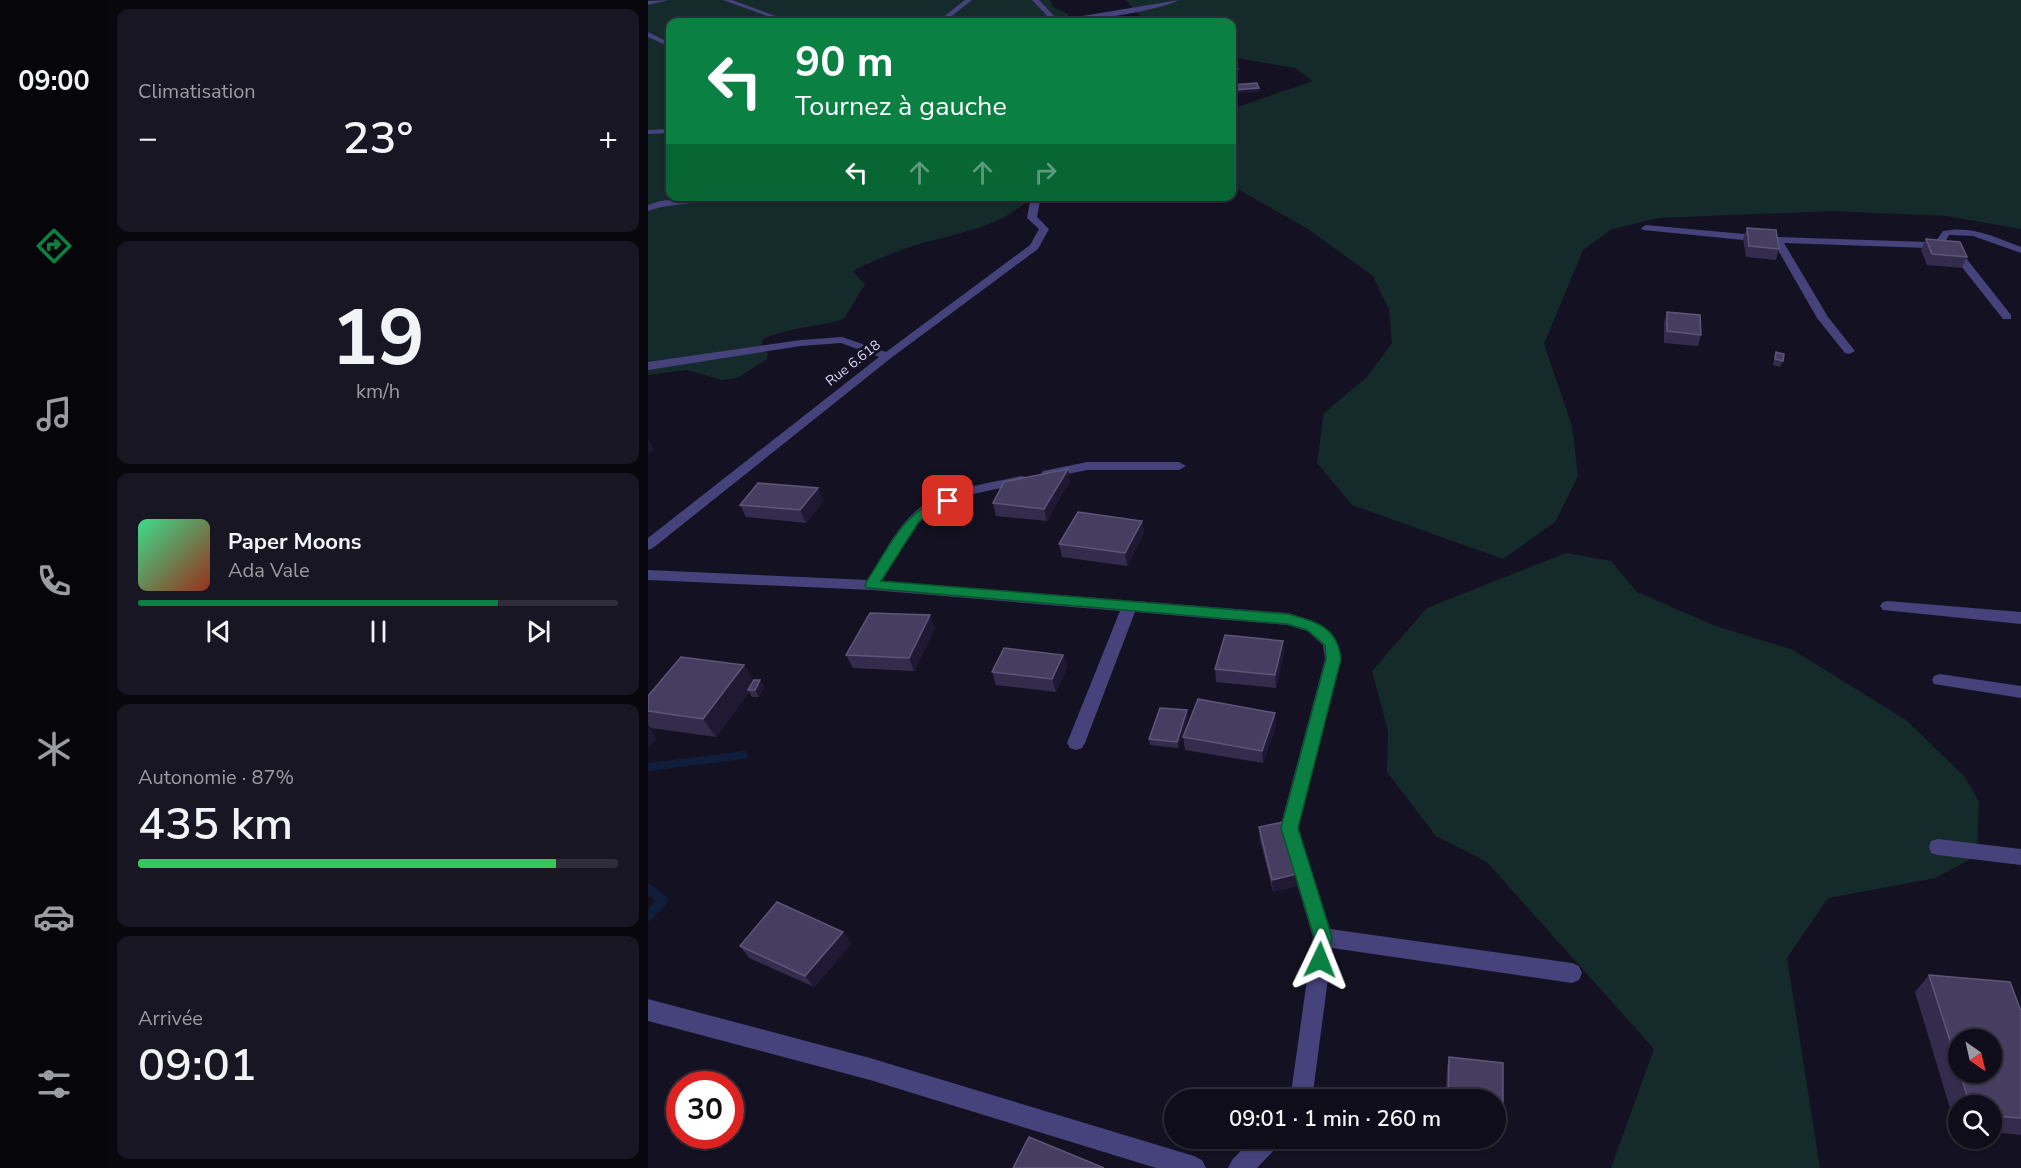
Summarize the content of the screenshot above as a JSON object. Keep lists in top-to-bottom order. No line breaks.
{"streets":{"street":["Rue 6.618"]},"north":"bottom right","page":{"tabs":"09:00","tile":["Climatisation",["19","km/h"],["Autonomie · 87%","435 km"],["Arrivée","09:01"]],"turn":["90 m","Tournez à gauche"],"heat":["−","23°","+"],"song":["Paper Moons","Ada Vale"],"limit":"30","trip":"09:01 · 1 min · 260 m"}}
